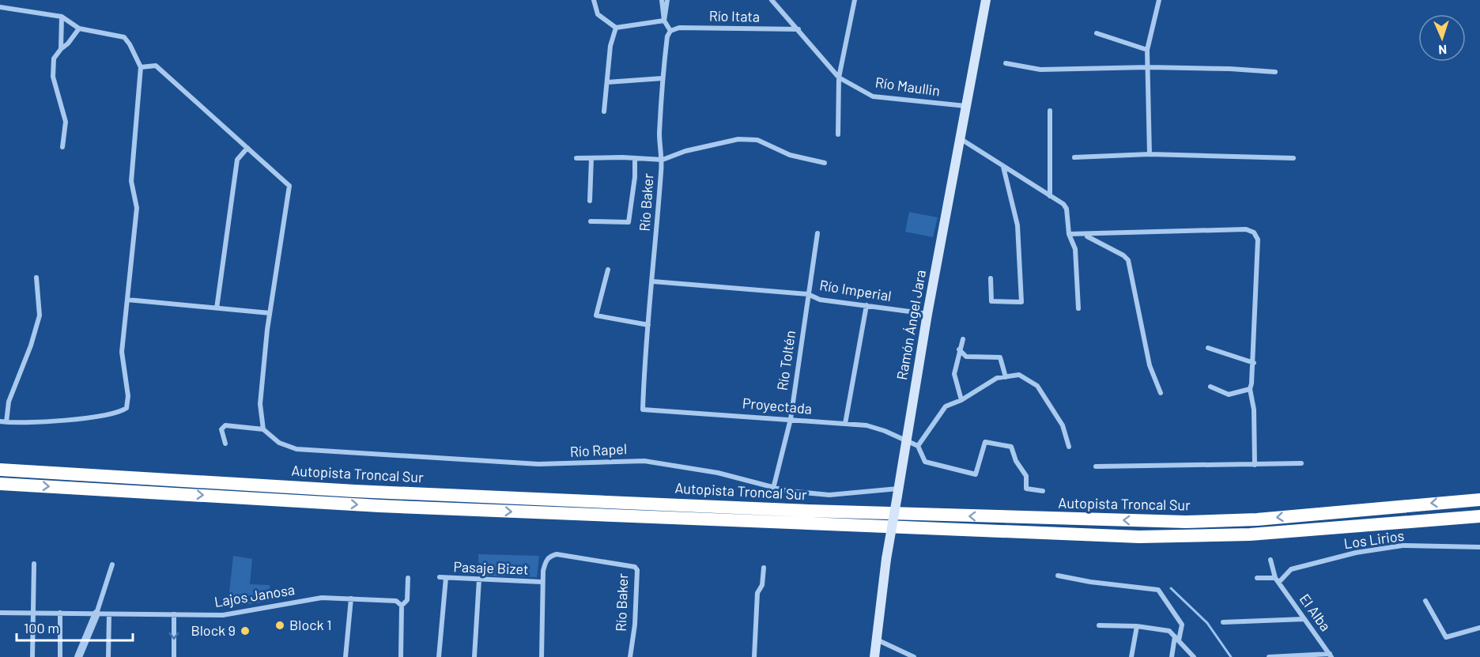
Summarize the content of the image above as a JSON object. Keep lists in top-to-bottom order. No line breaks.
{"streets":{"highway":["Autopista Troncal Sur"],"main road":["Ramón Ángel Jara"],"street":["Río Itata","Río Maullin","Río Baker","Río Imperial","Río Toltén","Proyectada","Río Rapel","Los Lirios","Pasaje Bizet","Lajos Janosa","El Alba"]},"crossings":[["Río Itata","Río Maullin"],["Río Itata","Río Baker"],["Río Maullin","Ramón Ángel Jara"],["Río Baker","Proyectada"],["Río Baker","Pasaje Bizet"],["Río Imperial","Ramón Ángel Jara"],["Río Imperial","Río Toltén"],["Ramón Ángel Jara","Proyectada"],["Ramón Ángel Jara","Río Rapel"],["Río Toltén","Proyectada"],["Río Toltén","Río Rapel"],["Los Lirios","El Alba"]],"places":["Block 1","Block 9"],"scale_bar":"100 m","north":"bottom"}
